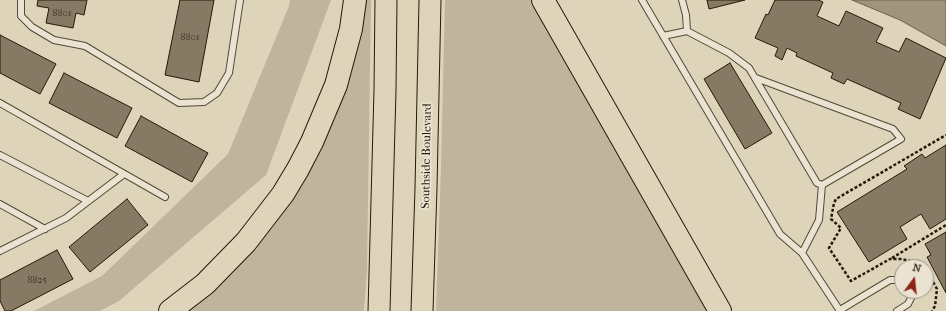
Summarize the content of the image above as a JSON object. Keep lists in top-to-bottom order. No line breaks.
{"streets":{"highway":["Southside Boulevard"]},"house_numbers":["8801","8801","8825"],"north":"top"}
